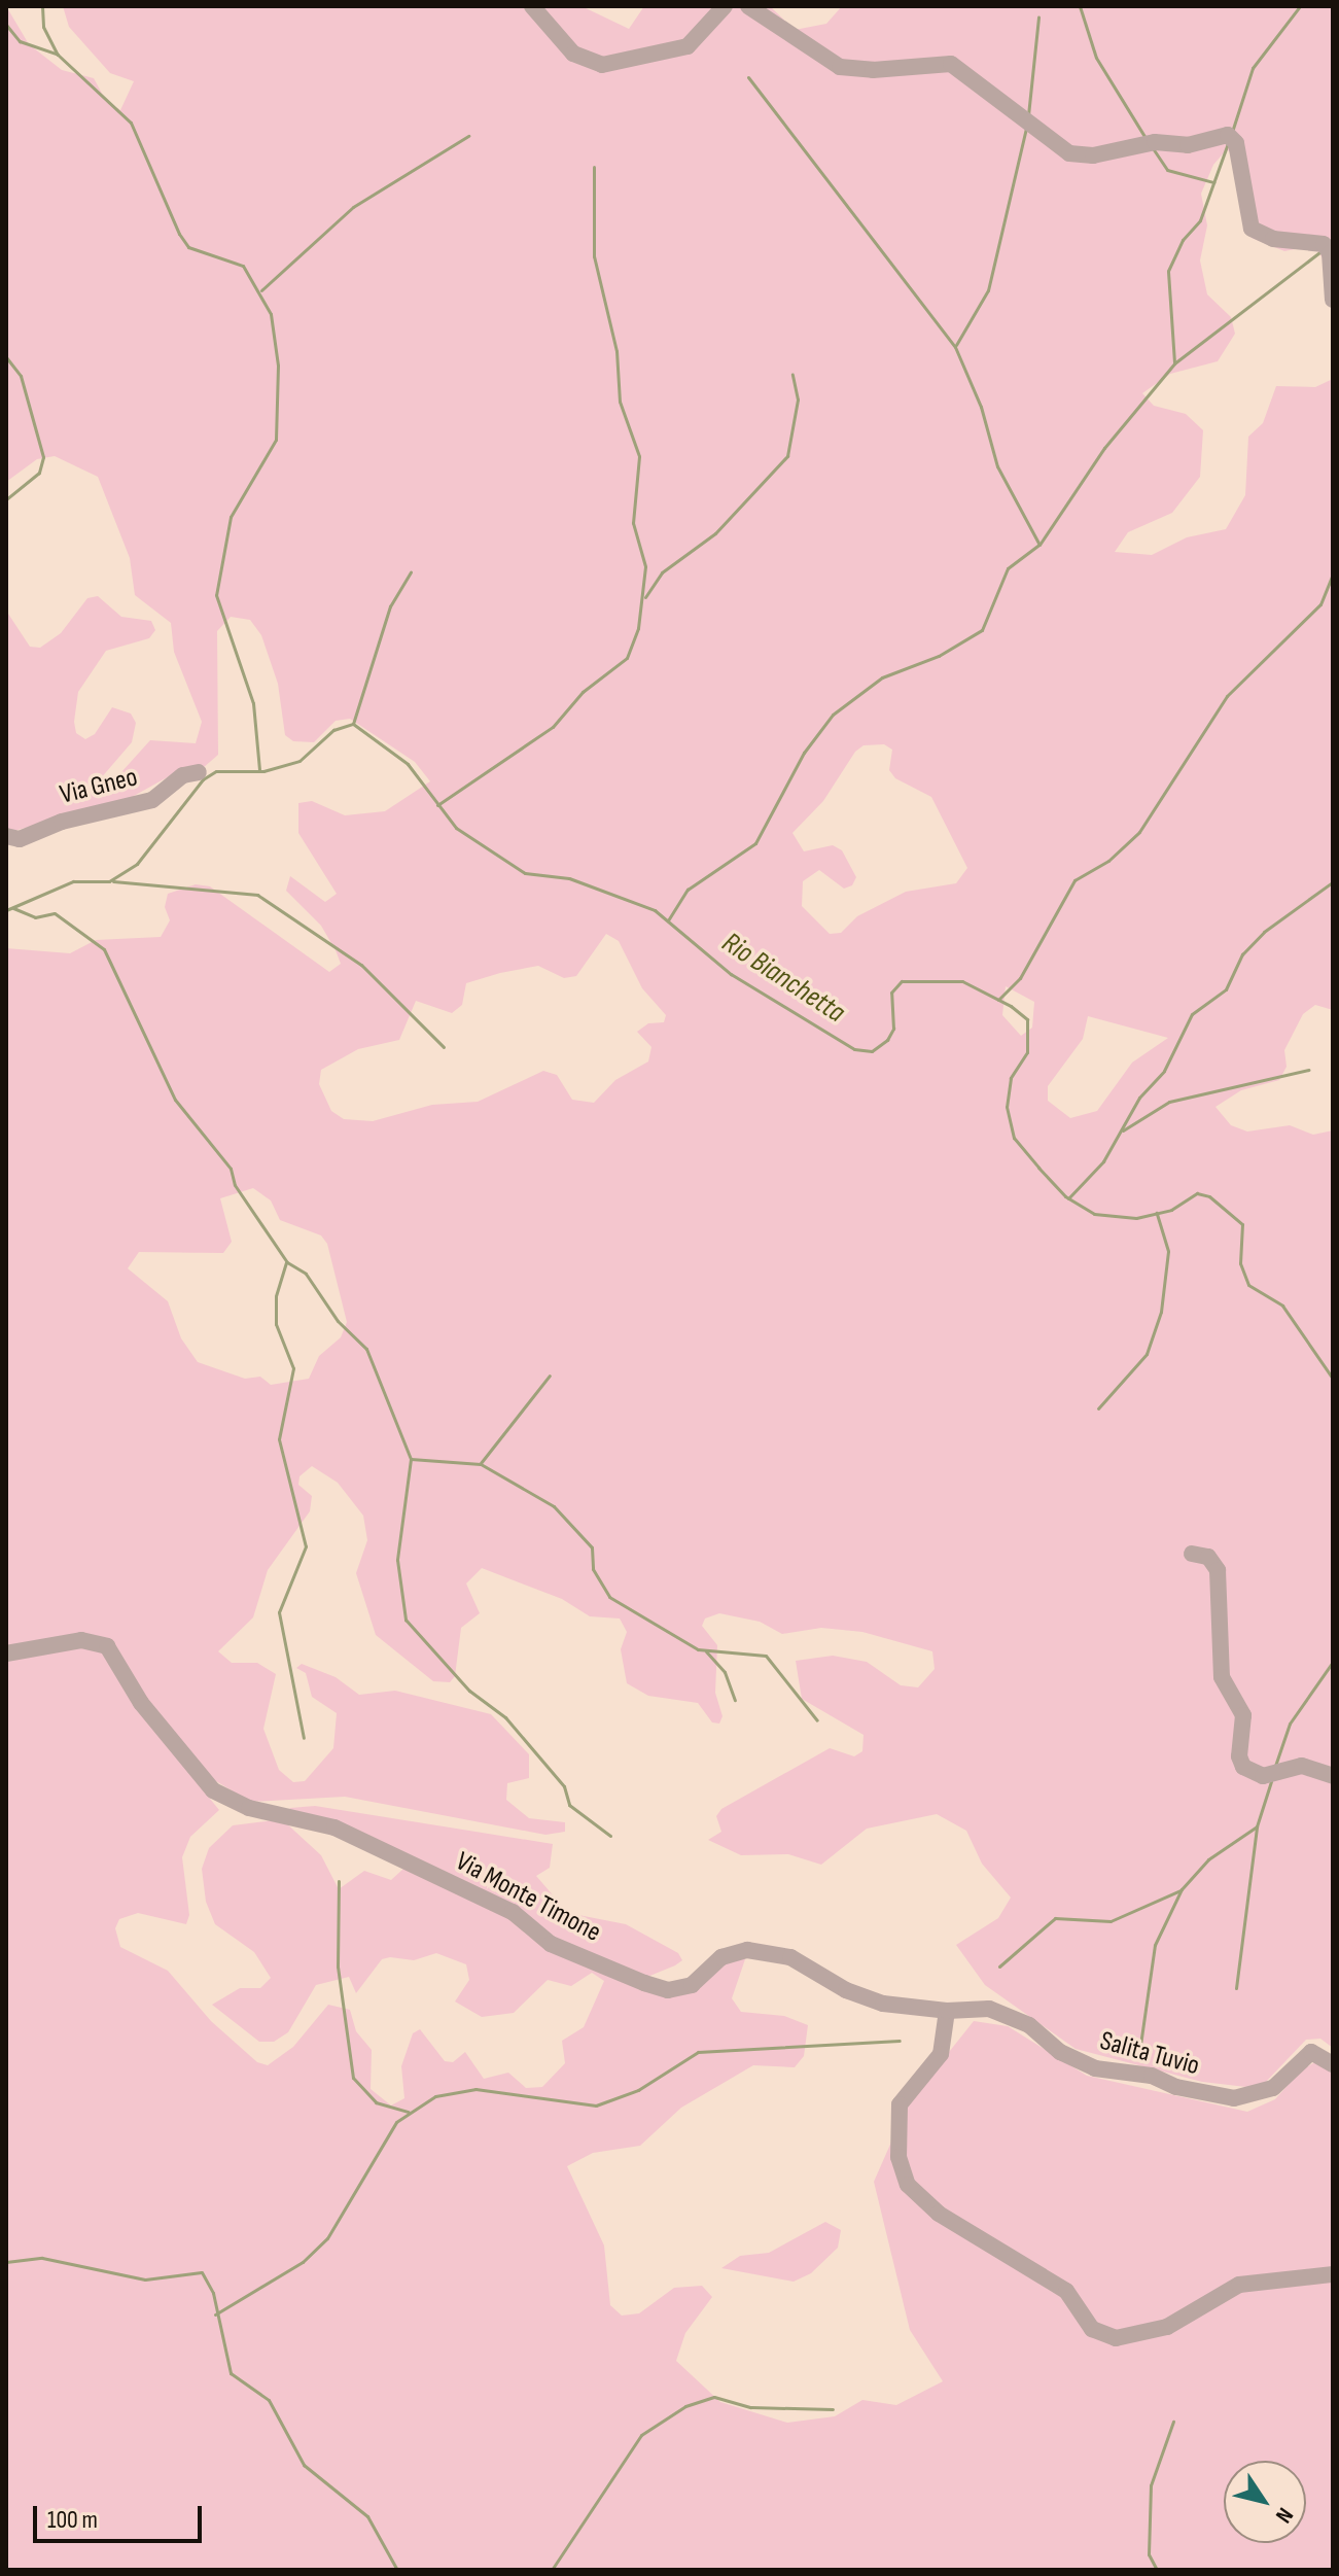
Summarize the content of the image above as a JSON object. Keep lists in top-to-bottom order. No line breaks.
{"streets":{"street":["Via Gneo","Via Monte Timone","Salita Tuvio"]},"crossings":[["Via Monte Timone","Salita Tuvio"]],"water":["Rio Bianchetta"],"scale_bar":"100 m","north":"bottom right"}
